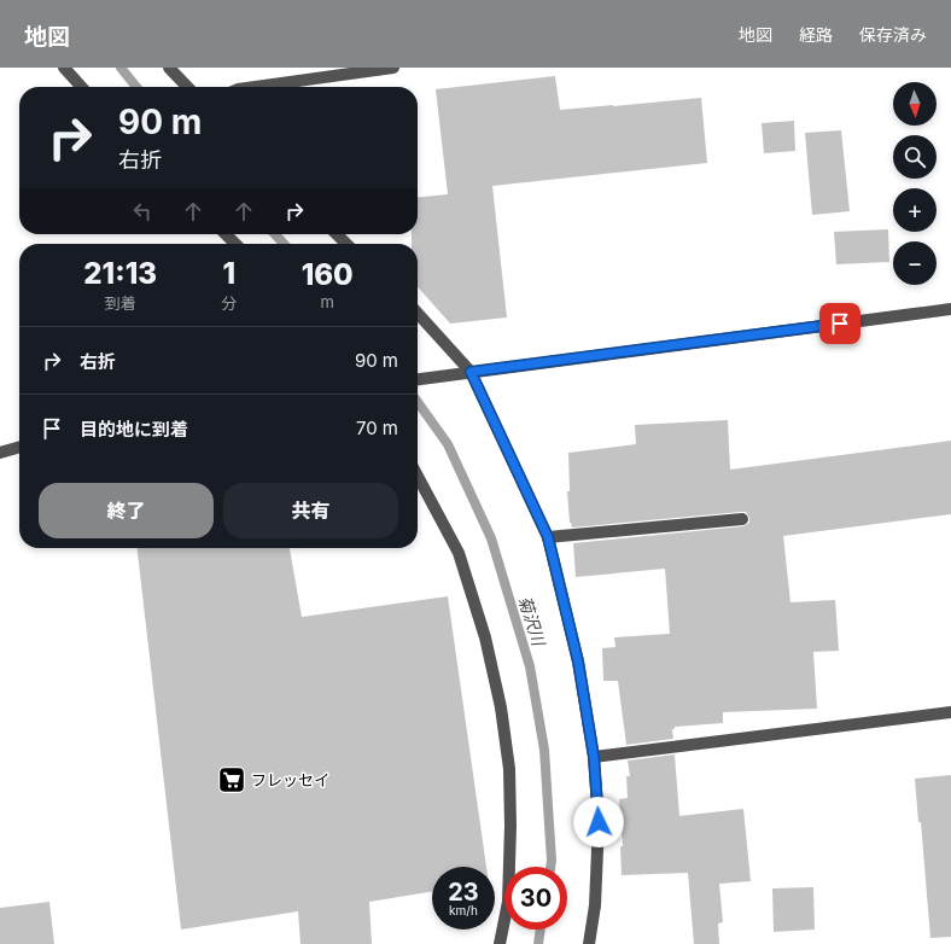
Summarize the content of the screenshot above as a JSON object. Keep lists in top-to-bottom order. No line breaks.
{"water":["菊沢川"],"places":{"supermarket":["フレッセイ"]},"north":"bottom","page":{"header":"地図","nav":["地図","経路","保存済み"],"map_buttons":["+","−"],"turn":["90 m","右折"],"eta":["21:13","到着","1","分","160","m"],"list":[{"name":"右折","value":"90 m"},{"name":"目的地に到着","value":"70 m"}],"buttons":["終了","共有"],"speed":"23 km/h","limit":"30"}}
